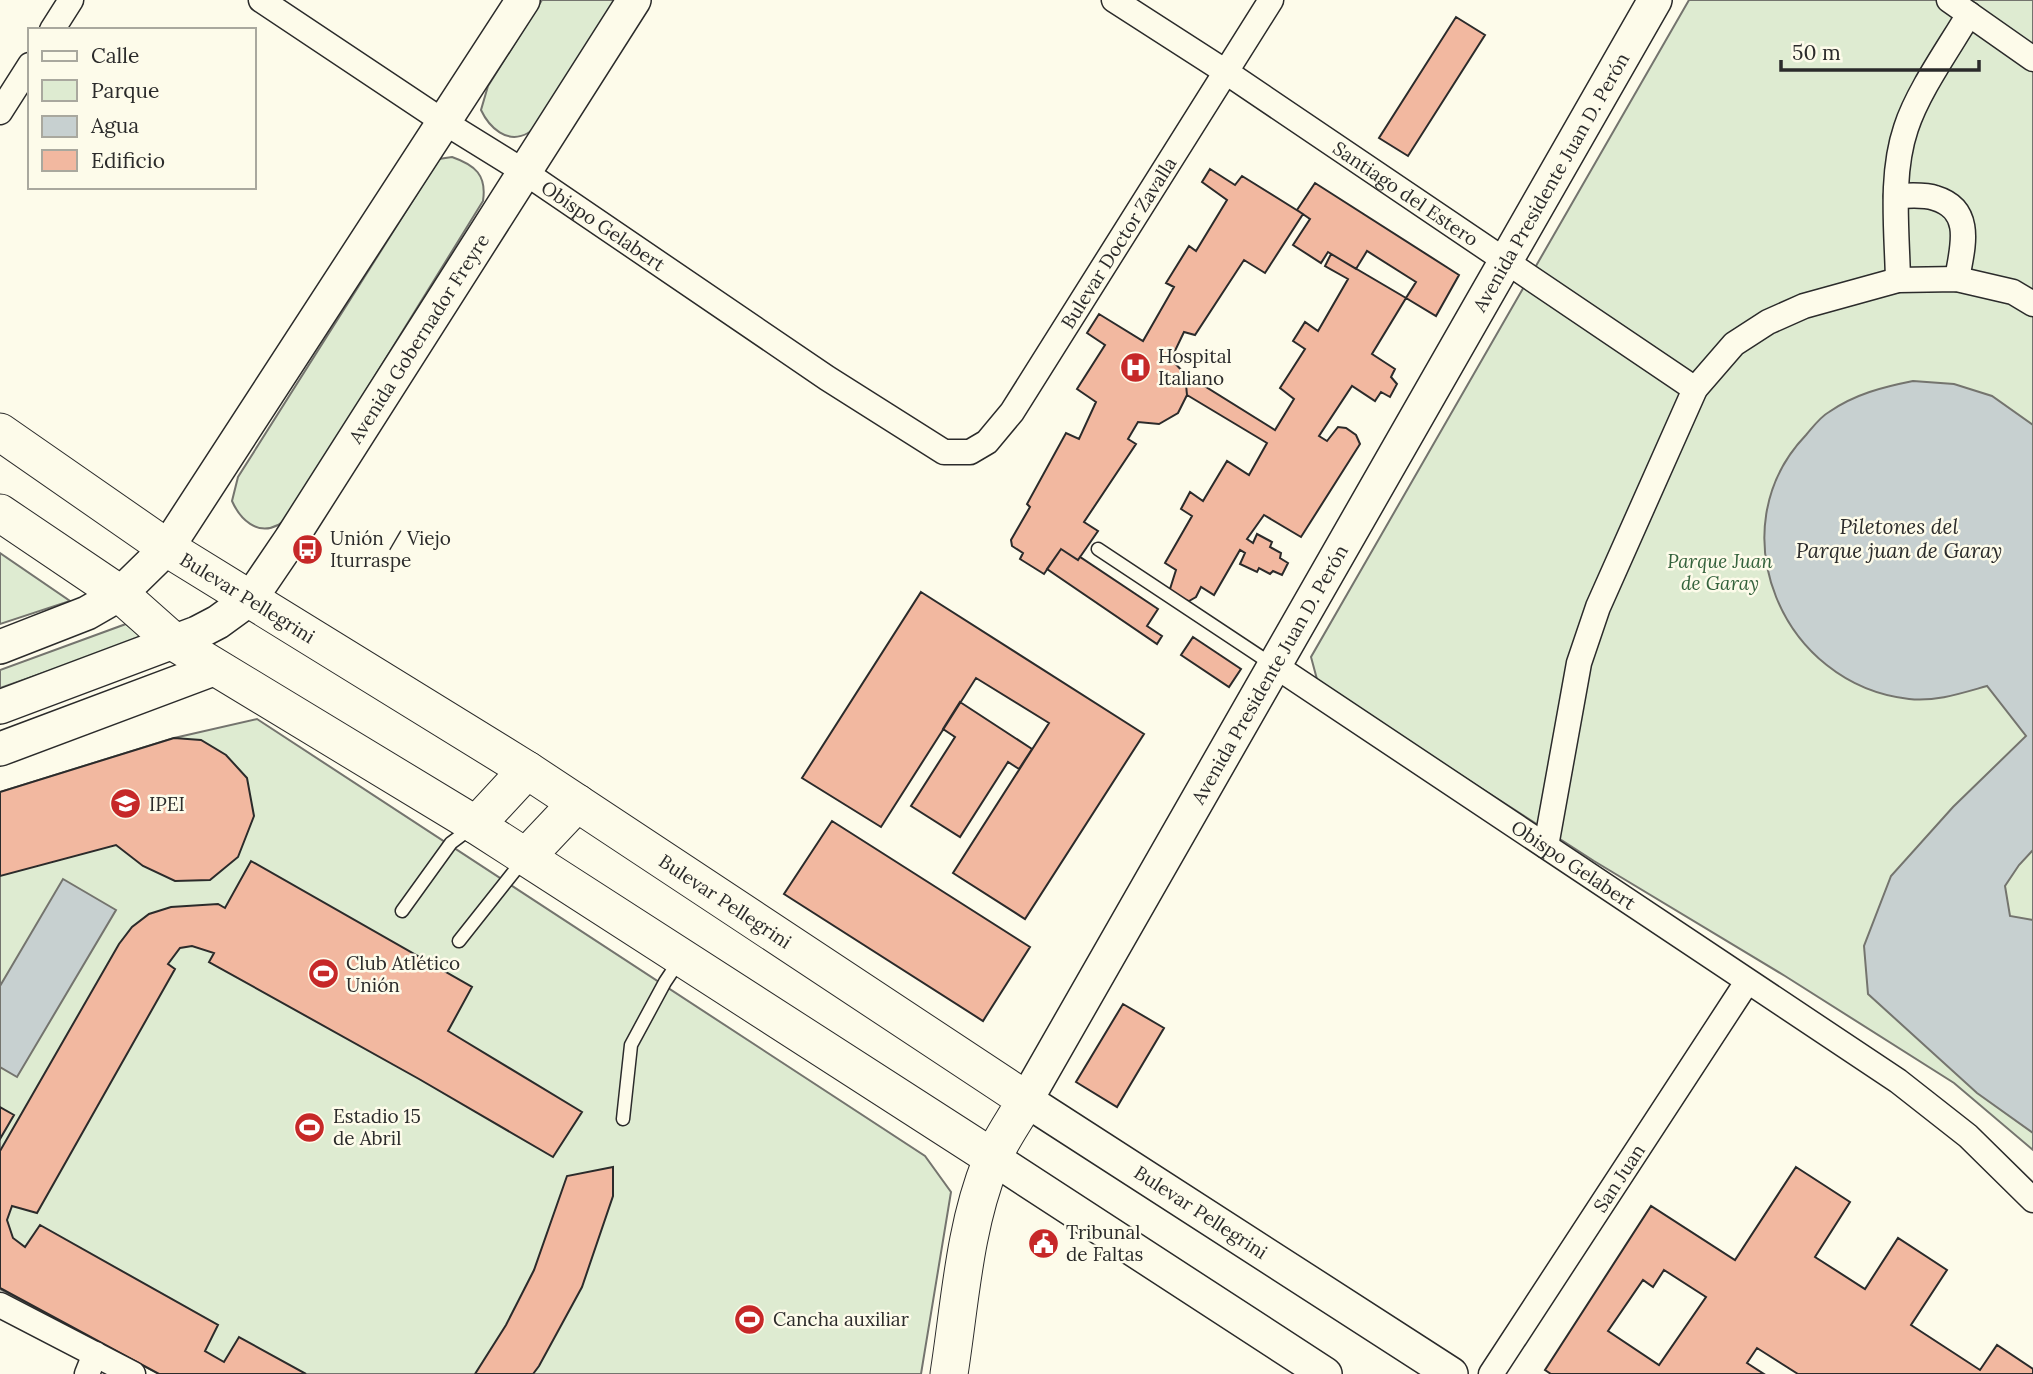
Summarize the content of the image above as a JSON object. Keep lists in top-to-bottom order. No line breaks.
{"streets":{"main road":["Avenida Presidente Juan D. Perón","Bulevar Pellegrini"],"street":["Santiago del Estero","Obispo Gelabert","Bulevar Doctor Zavalla","Avenida Gobernador Freyre","San Juan"]},"crossings":[["Avenida Presidente Juan D. Perón","Santiago del Estero"],["Avenida Presidente Juan D. Perón","Obispo Gelabert"],["Avenida Presidente Juan D. Perón","Bulevar Pellegrini"],["Santiago del Estero","Bulevar Doctor Zavalla"],["Obispo Gelabert","Bulevar Doctor Zavalla"],["Obispo Gelabert","Avenida Gobernador Freyre"],["Obispo Gelabert","San Juan"],["Avenida Gobernador Freyre","Bulevar Pellegrini"]],"water":["Piletones del Parque juan de Garay"],"parks":["Parque Juan de Garay"],"places":{"hospital":["Hospital Italiano"],"bus stop":["Unión / Viejo Iturraspe"],"school or university":["IPEI"],"sports":["Club Atlético Unión","Estadio 15 de Abril","Cancha auxiliar"],"public building":["Tribunal de Faltas"]},"legend":["Calle","Parque","Agua","Edificio"],"scale_bar":"50 m"}
